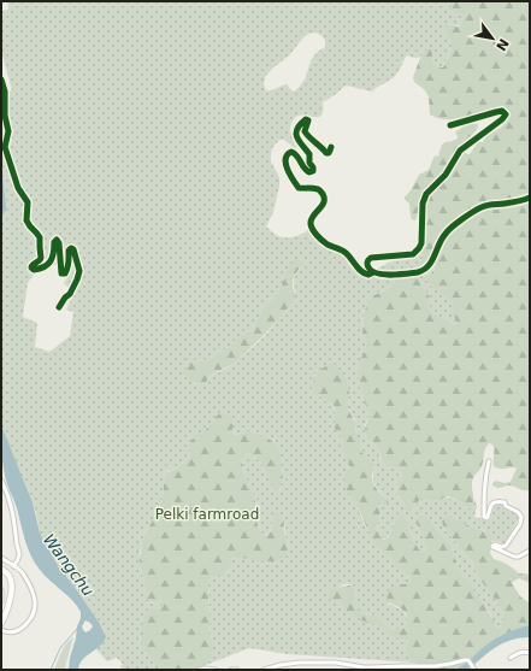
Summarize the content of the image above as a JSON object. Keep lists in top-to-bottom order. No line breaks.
{"water":["Wangchu"],"parks":["Pelki farmroad"],"north":"bottom right"}
